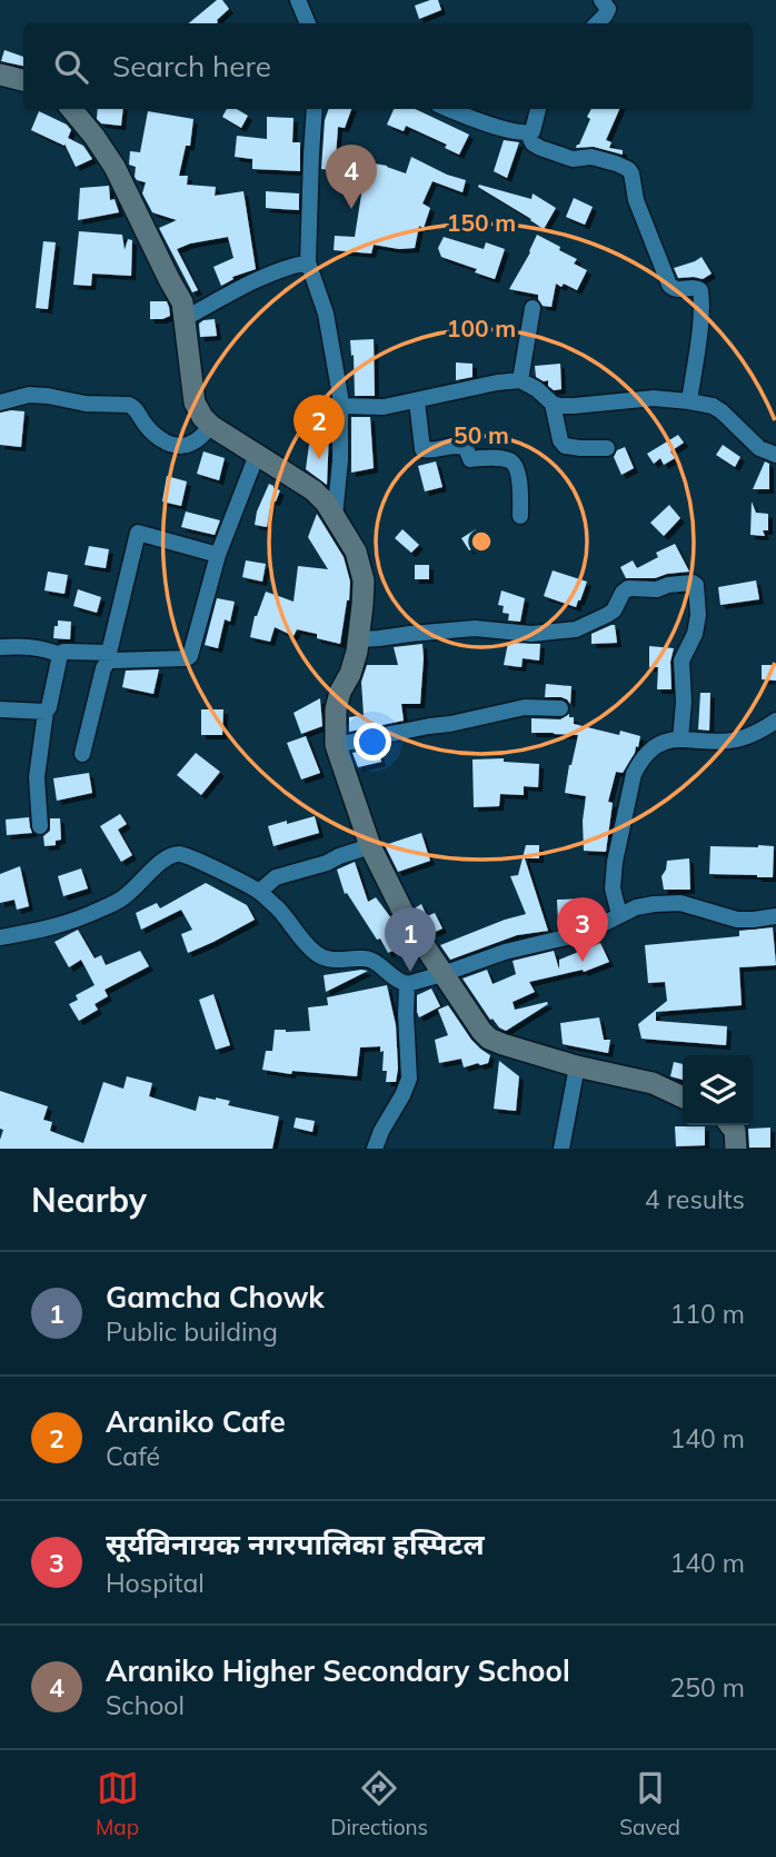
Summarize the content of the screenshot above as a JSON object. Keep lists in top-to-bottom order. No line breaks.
{"page":{"search":"Search here","pins":["4","2","3","1"],"heading":["Nearby","4 results"],"list":[{"mark":"1","name":"Gamcha Chowk","note":"Public building","value":"110 m"},{"mark":"2","name":"Araniko Cafe","note":"Café","value":"140 m"},{"mark":"3","name":"सूर्यविनायक नगरपालिका हस्पिटल","note":"Hospital","value":"140 m"},{"mark":"4","name":"Araniko Higher Secondary School","note":"School","value":"250 m"}],"nav":["Map","Directions","Saved"]},"rings":["150 m","100 m","50 m"]}
